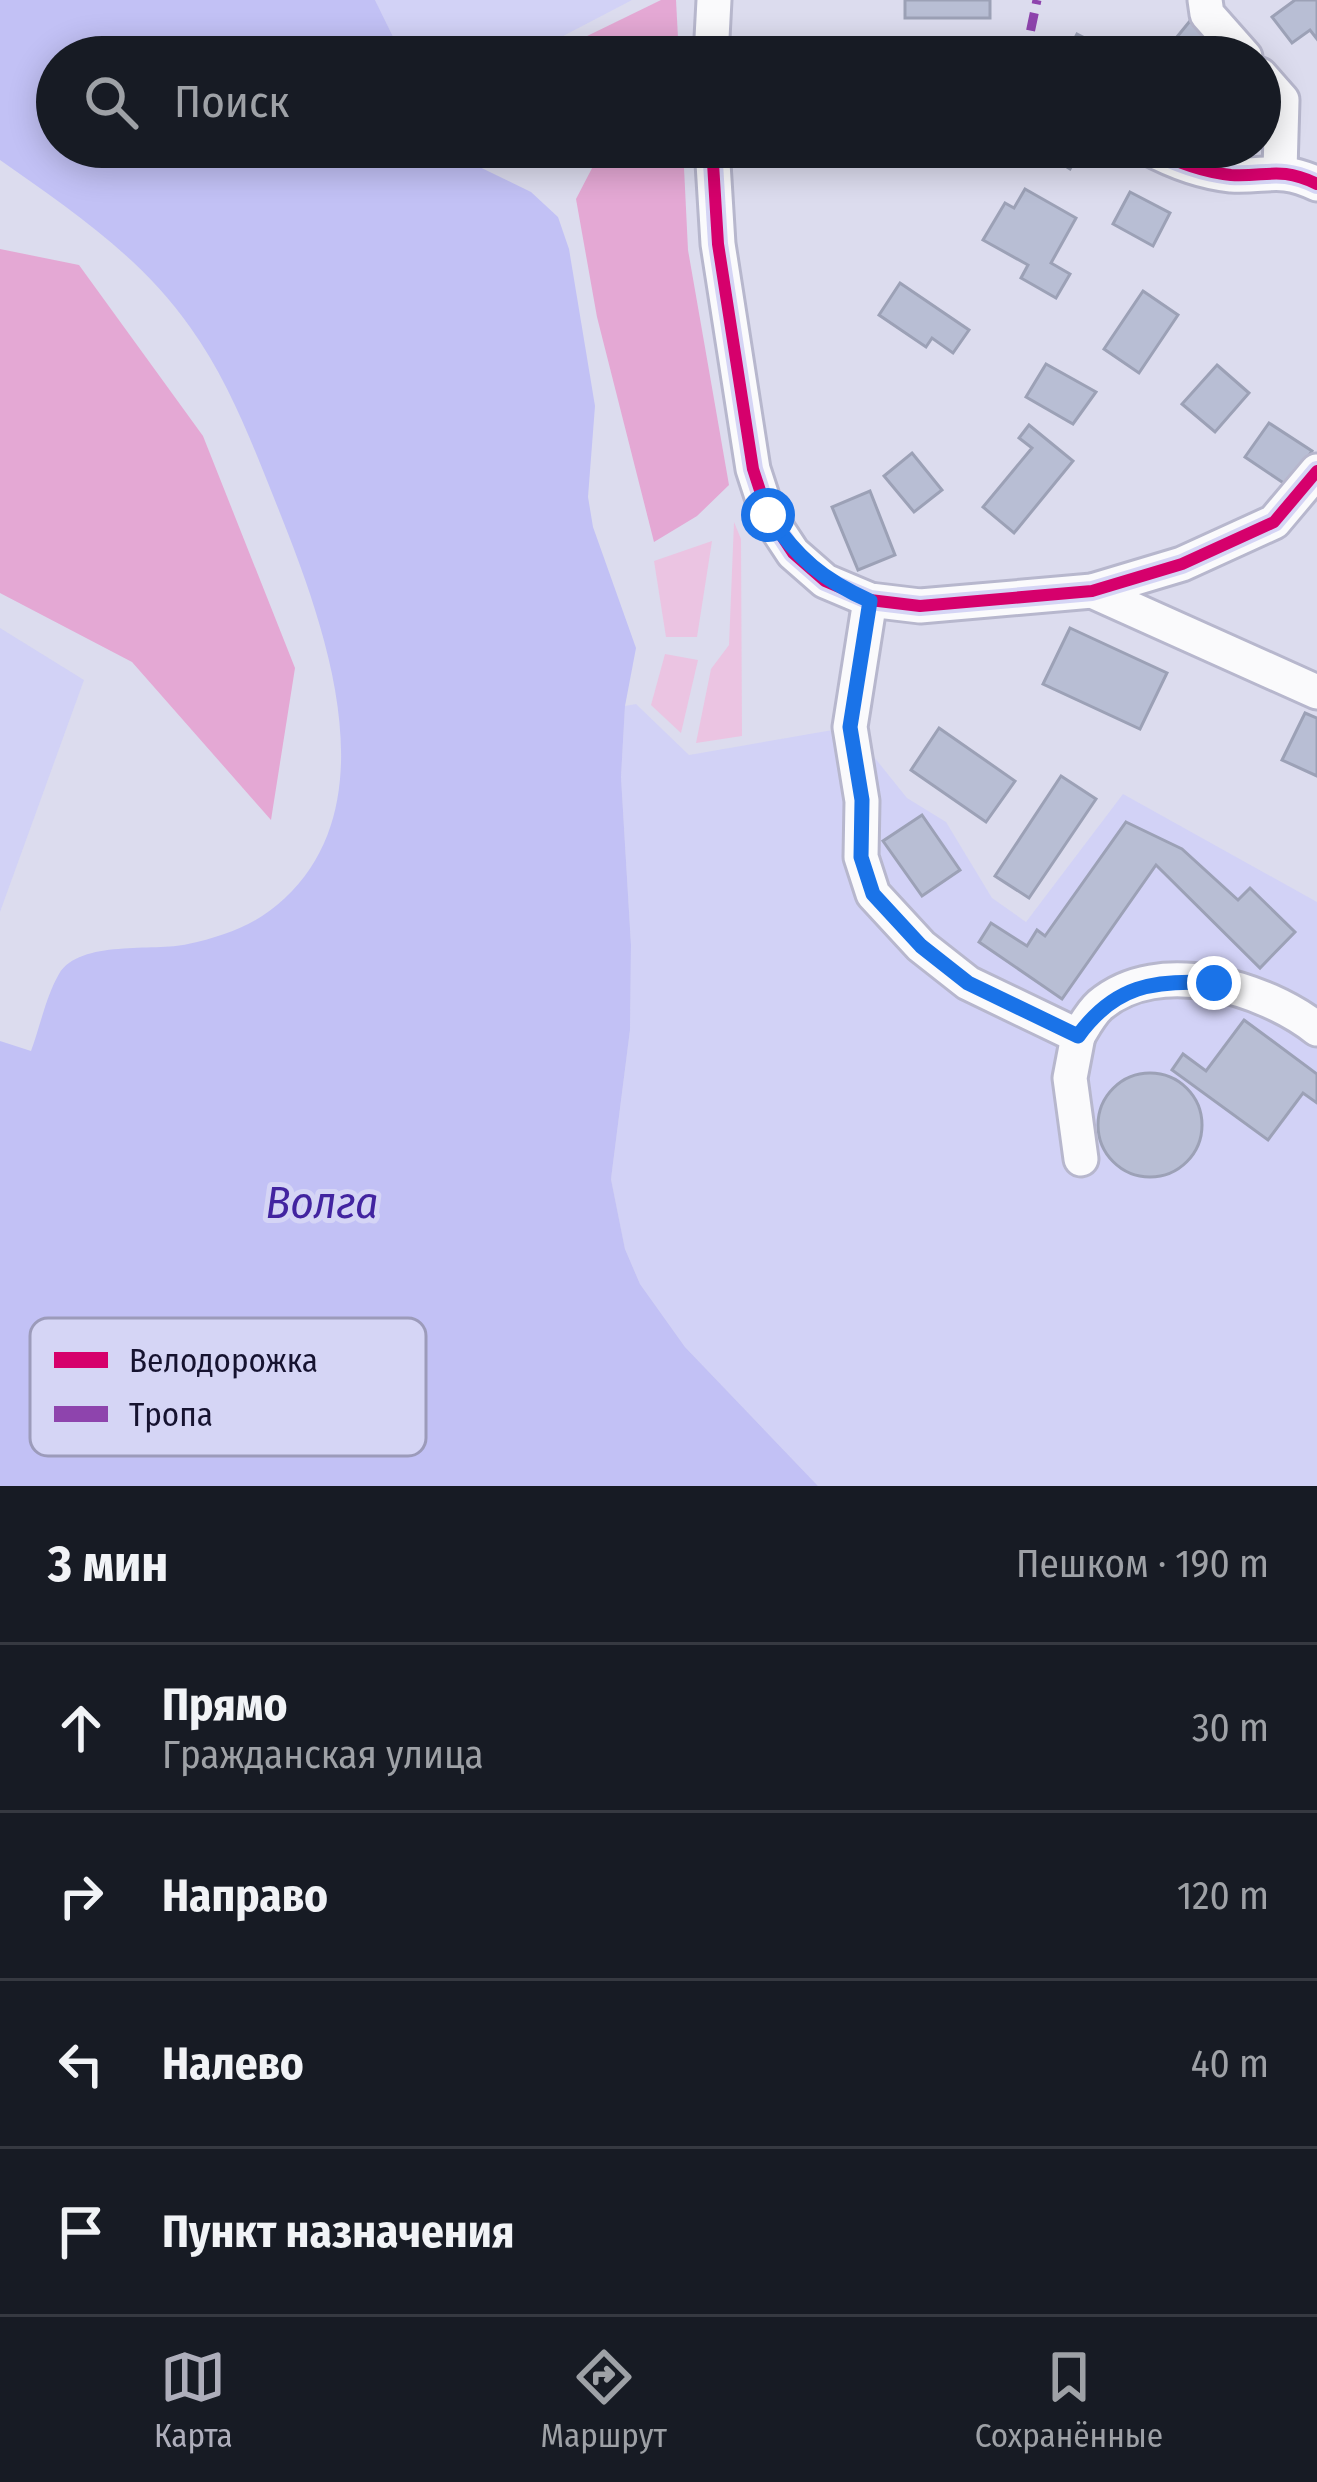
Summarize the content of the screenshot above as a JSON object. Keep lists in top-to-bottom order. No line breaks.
{"water":["Волга"],"legend":["Велодорожка","Тропа"],"page":{"search":"Поиск","heading":["3 мин","Пешком · 190 m"],"list":[["Прямо","Гражданская улица","30 m"],["Направо","120 m"],["Налево","40 m"],"Пункт назначения"],"nav":["Карта","Маршрут","Сохранённые"]}}
